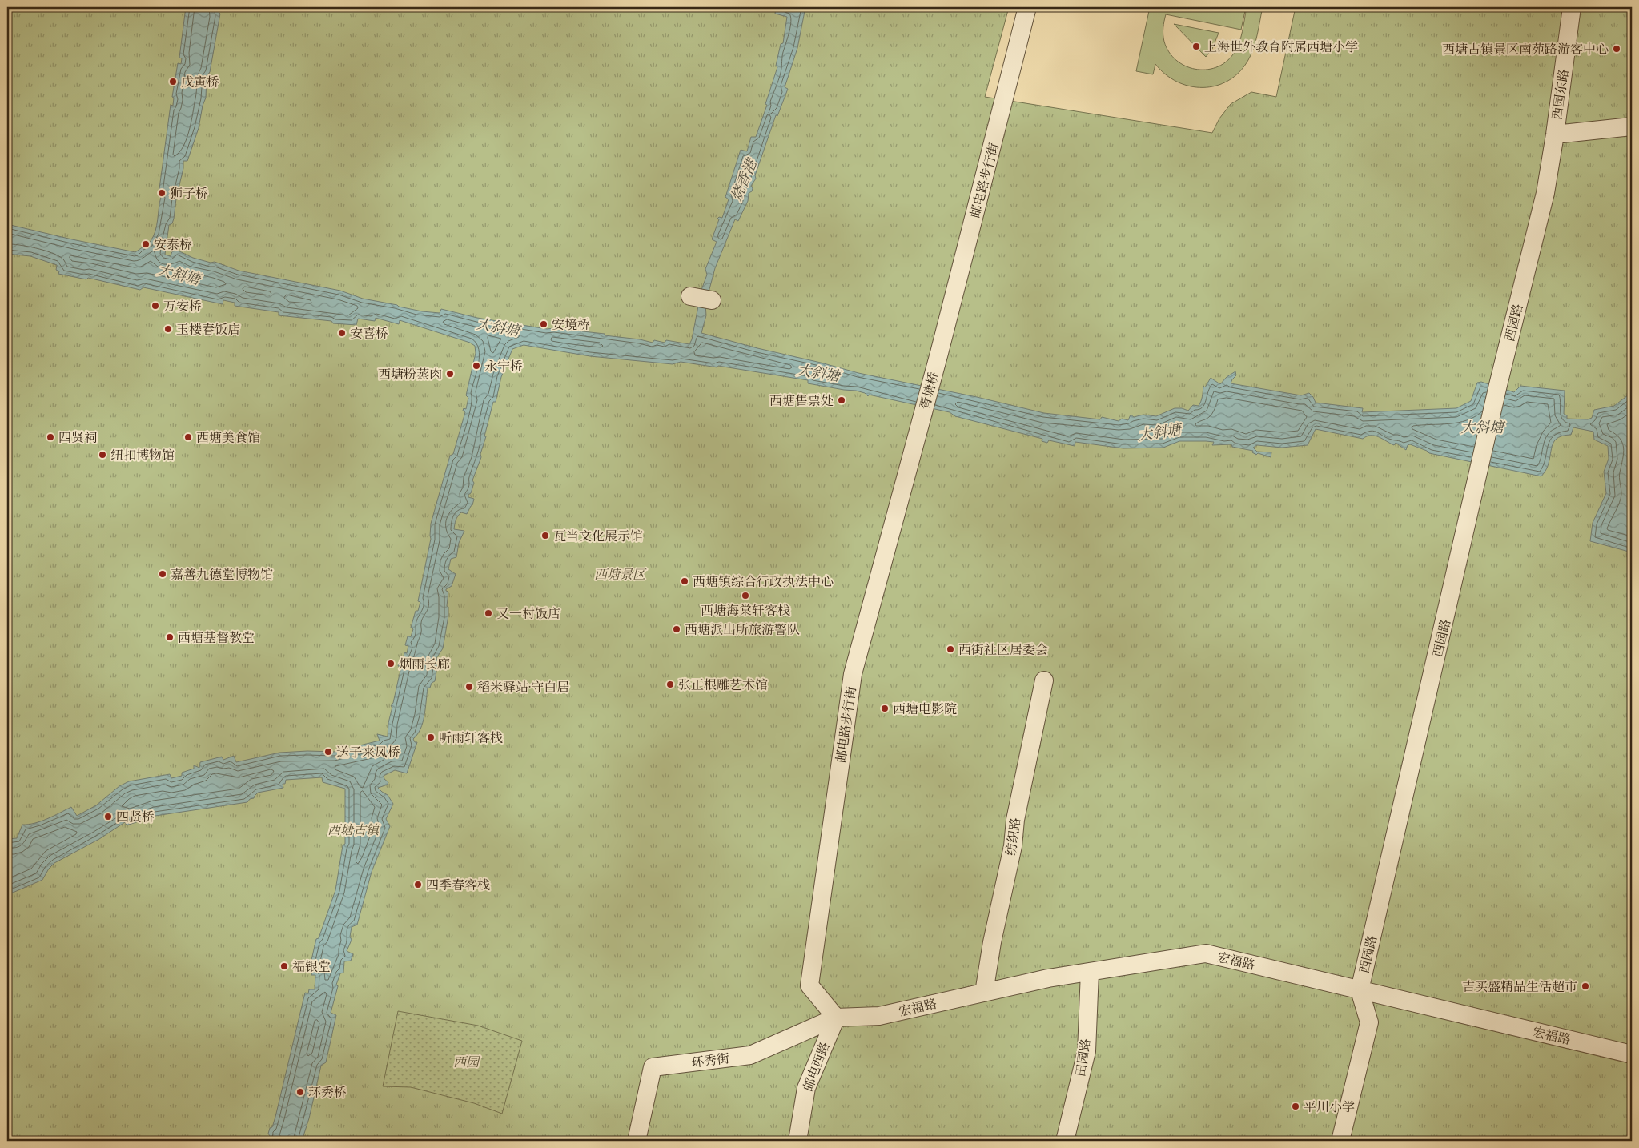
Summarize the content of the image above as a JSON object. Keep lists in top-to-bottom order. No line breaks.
{"streets":{"street":["西园东路","邮电路步行街","西园路","胥塘桥","纺织路","宏福路","田园路","环秀街","邮电西路"]},"crossings":[["西园东路","西园路"],["邮电路步行街","胥塘桥"],["邮电路步行街","宏福路"],["邮电路步行街","环秀街"],["邮电路步行街","邮电西路"],["西园路","宏福路"],["纺织路","宏福路"],["宏福路","田园路"],["宏福路","环秀街"],["宏福路","邮电西路"],["环秀街","邮电西路"]],"water":["烧香港","大斜塘"],"parks":["西塘景区","西塘古镇","西园"],"places":["上海世外教育附属西塘小学","西塘古镇景区南苑路游客中心","戊寅桥","狮子桥","安泰桥","万安桥","安境桥","玉楼春饭店","安喜桥","永宁桥","西塘粉蒸肉","西塘售票处","四贤祠","西塘美食馆","纽扣博物馆","瓦当文化展示馆","嘉善九德堂博物馆","西塘镇综合行政执法中心","西塘海棠轩客栈","又一村饭店","西塘派出所旅游警队","西塘基督教堂","西街社区居委会","烟雨长廊","张正根雕艺术馆","稻米驿站·守白居","西塘电影院","听雨轩客栈","送子来凤桥","四贤桥","四季春客栈","福银堂","吉买盛精品生活超市","环秀桥","平川小学"]}
